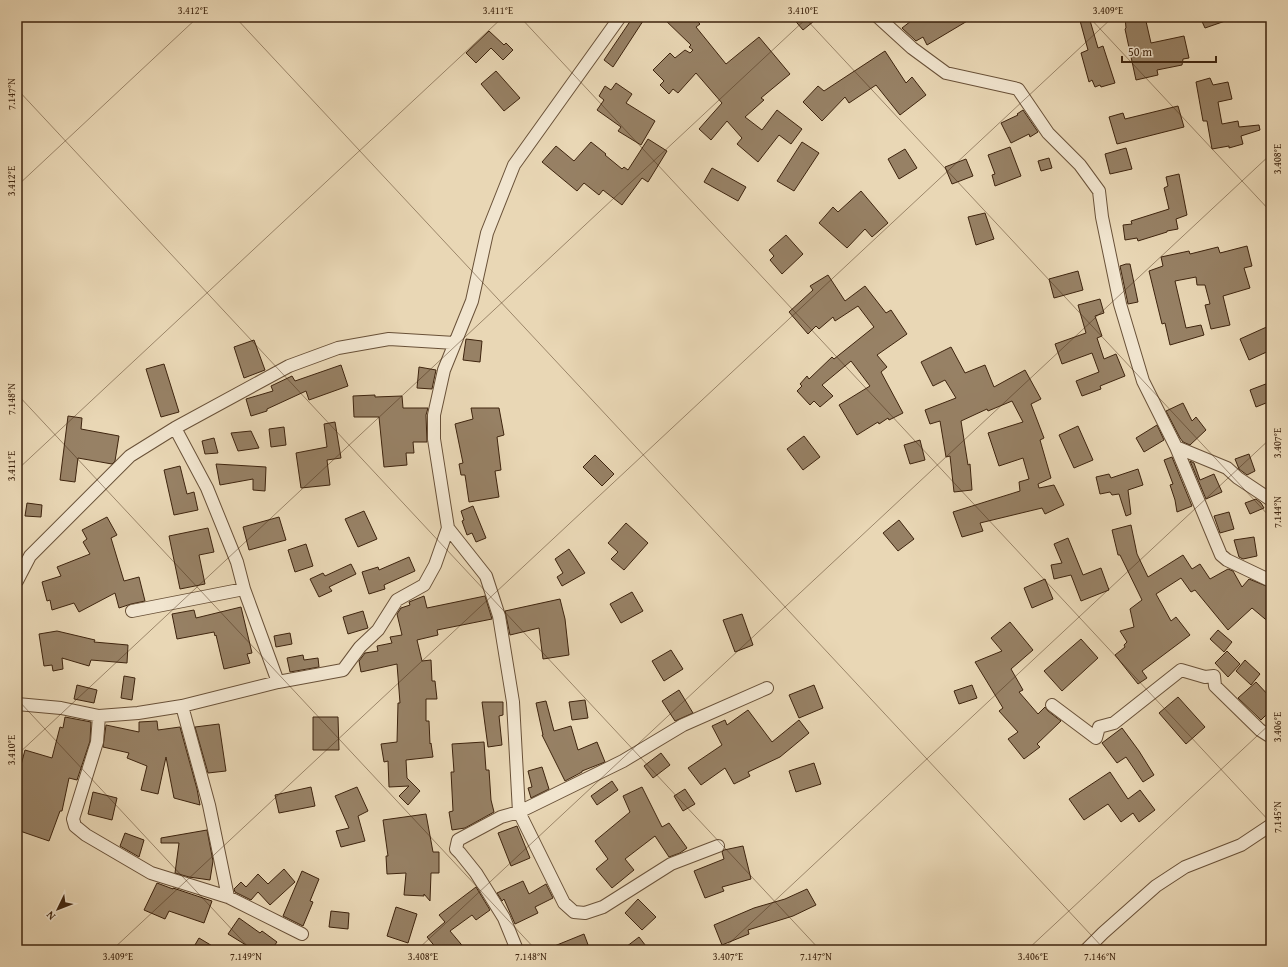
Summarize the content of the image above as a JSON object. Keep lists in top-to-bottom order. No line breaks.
{"scale_bar":"50 m","north":"bottom left","coordinates":["3.412°E","3.411°E","3.410°E","3.409°E","7.147°N","3.408°E","7.148°N","3.407°E","7.144°N","3.406°E","7.145°N","7.149°N","7.146°N"]}
